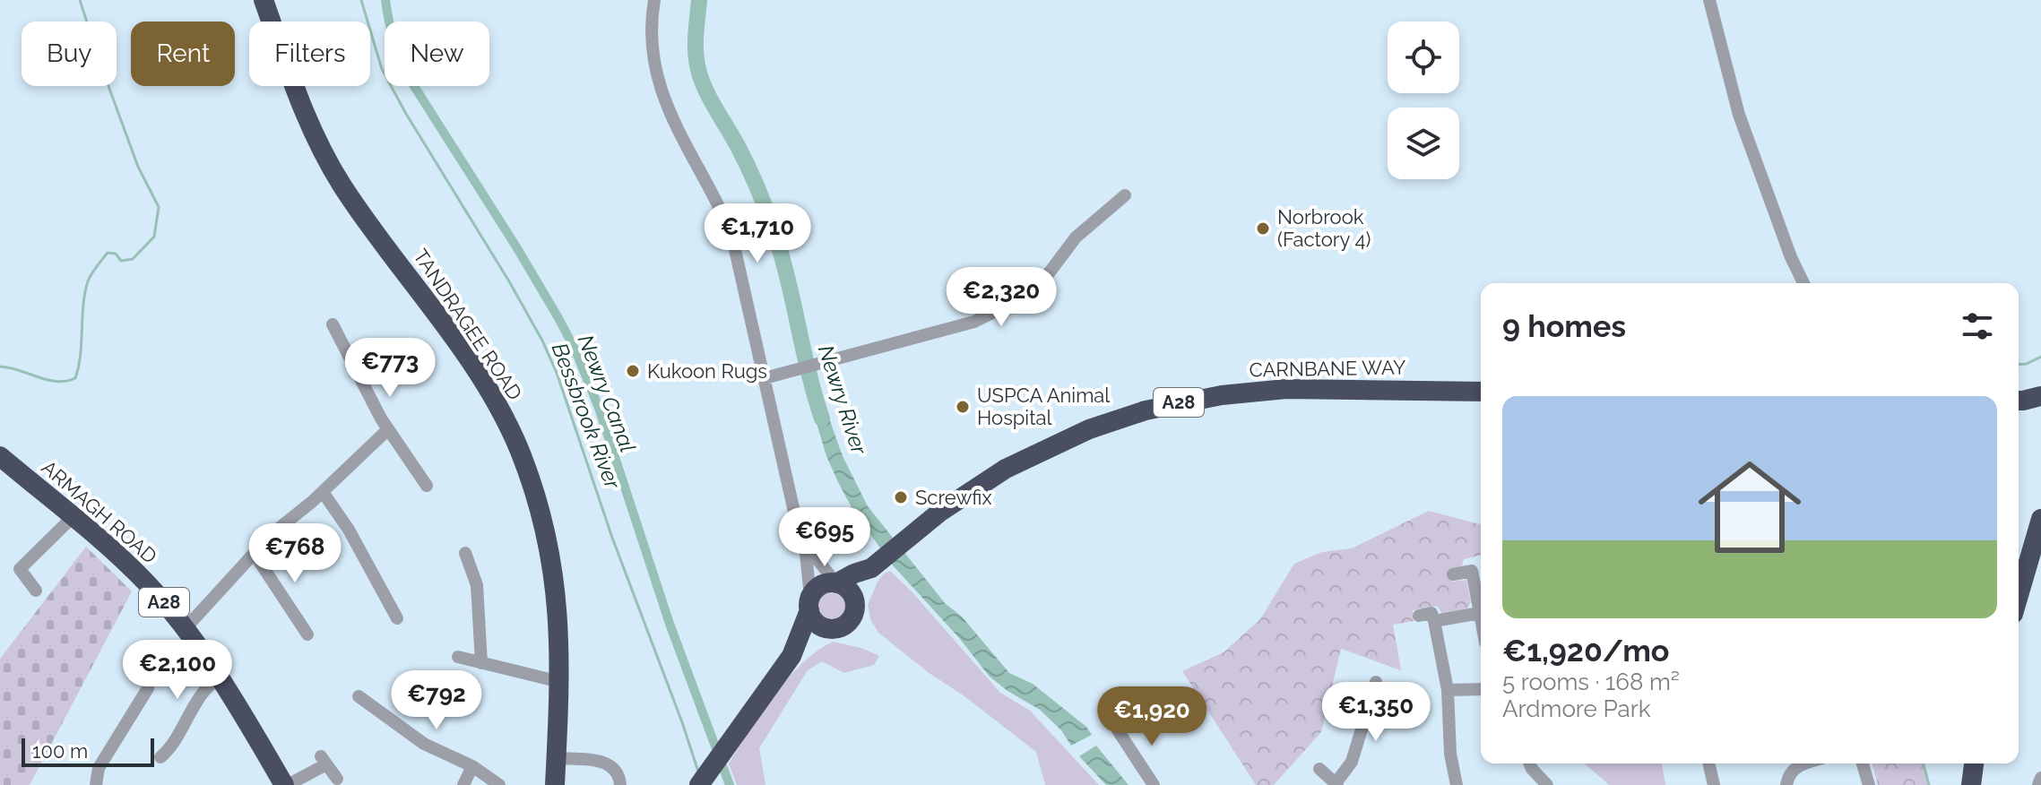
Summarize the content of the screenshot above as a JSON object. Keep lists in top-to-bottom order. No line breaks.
{"streets":{"highway":["TANDRAGEE ROAD","CARNBANE WAY","A28","ARMAGH ROAD"]},"water":["Newry Canal","Newry River","Bessbrook River"],"places":["Norbrook (Factory 4)","Kukoon Rugs","USPCA Animal Hospital","Screwfix"],"scale_bar":"100 m","page":{"chip":["Buy","Rent","Filters","New"],"price":["€1,710","€2,320","€773","€695","€768","€2,100","€792","€1,350","€1,920"],"heading":"9 homes","list":[{"name":"€1,920/mo","note":"5 rooms · 168 m² · Ardmore Park"}],"scale":"100 m"}}
